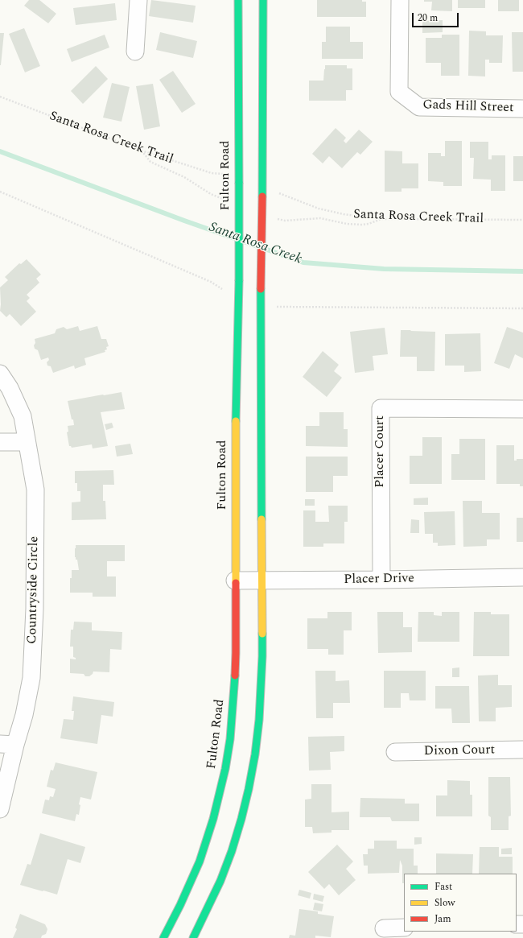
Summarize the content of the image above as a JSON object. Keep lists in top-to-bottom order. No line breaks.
{"streets":{"main road":["Fulton Road"],"street":["Gads Hill Street","Placer Court","Placer Drive","Countryside Circle","Dixon Court"],"path":["Santa Rosa Creek Trail"]},"crossings":[["Fulton Road","Placer Drive"],["Placer Court","Placer Drive"]],"water":["Santa Rosa Creek"],"legend":["Fast","Slow","Jam"],"scale_bar":"20 m"}
